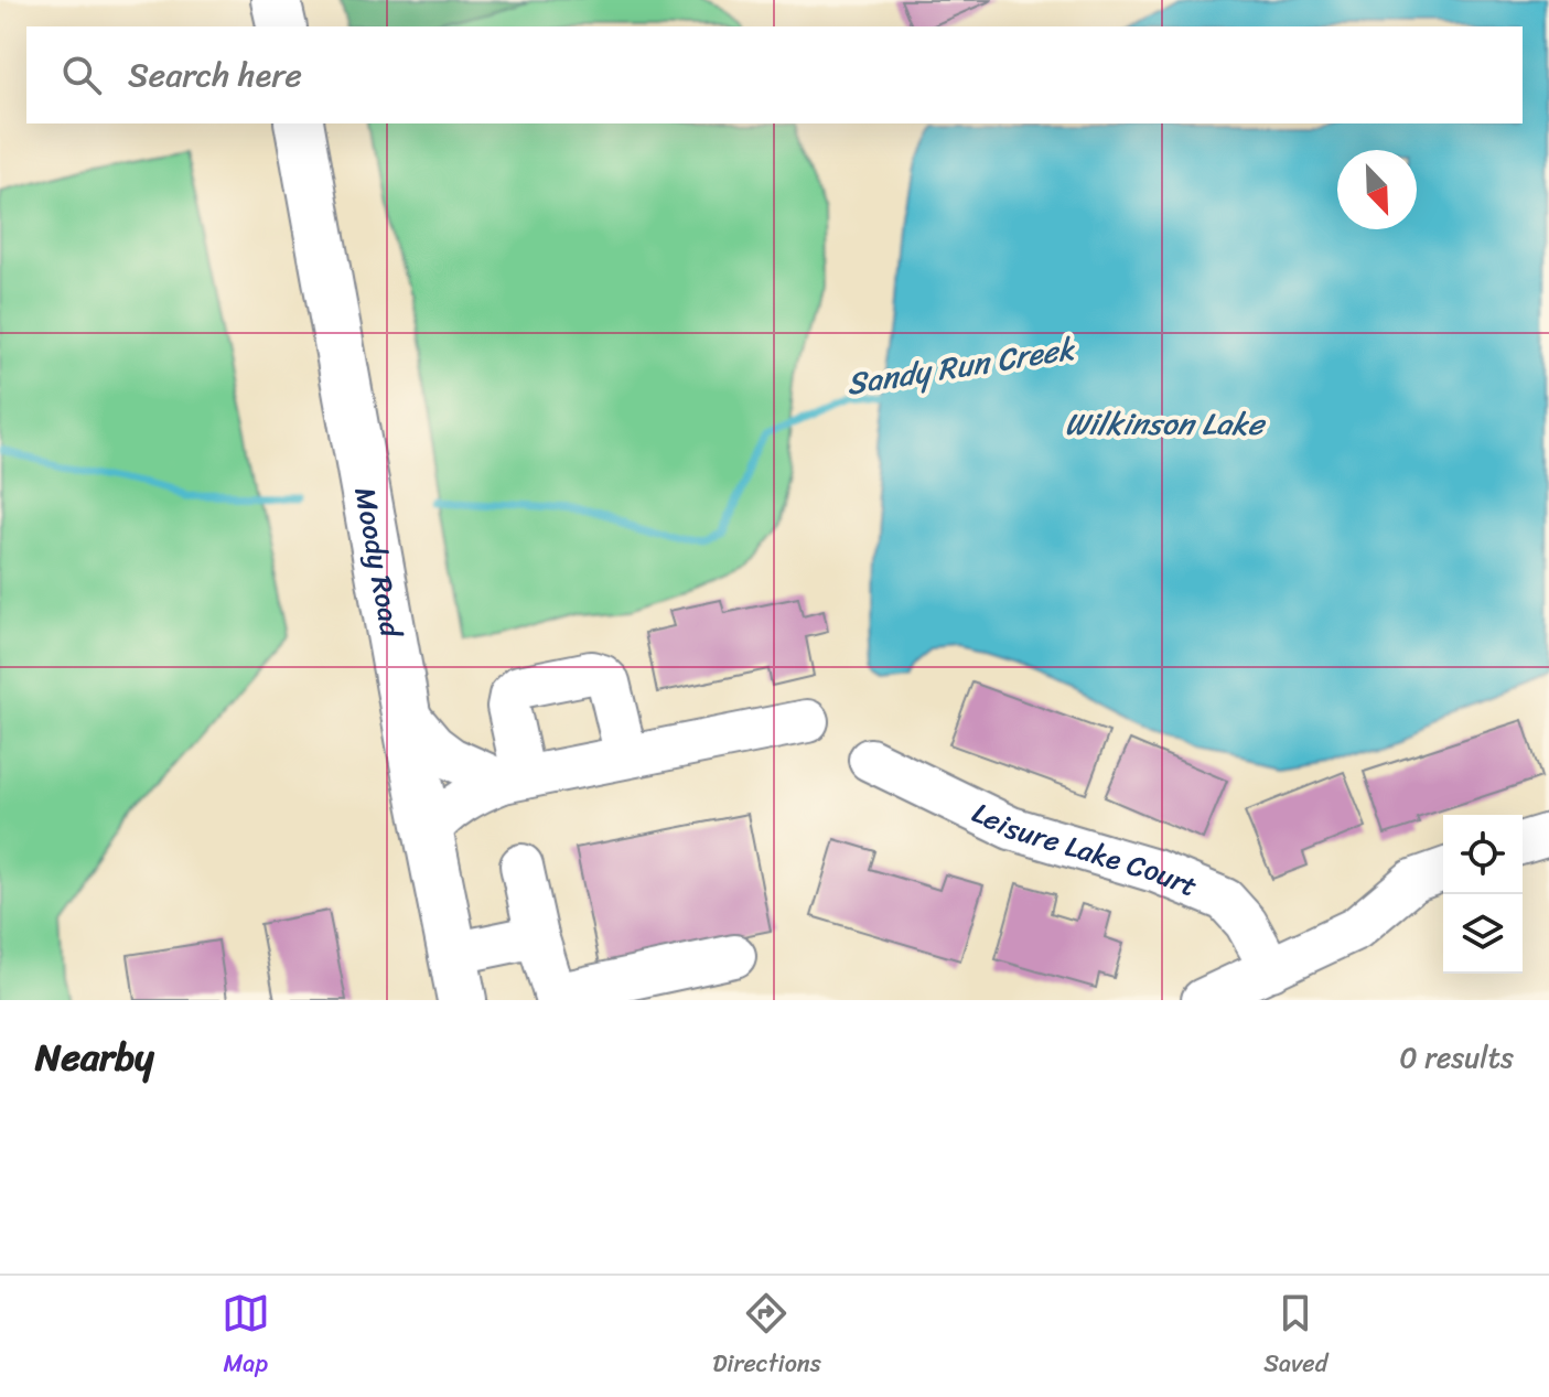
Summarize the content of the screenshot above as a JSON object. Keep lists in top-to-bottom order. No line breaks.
{"streets":{"main road":["Moody Road"],"street":["Leisure Lake Court"]},"water":["Sandy Run Creek","Wilkinson Lake"],"north":"bottom right","page":{"search":"Search here","heading":["Nearby","0 results"],"nav":["Map","Directions","Saved"]}}
